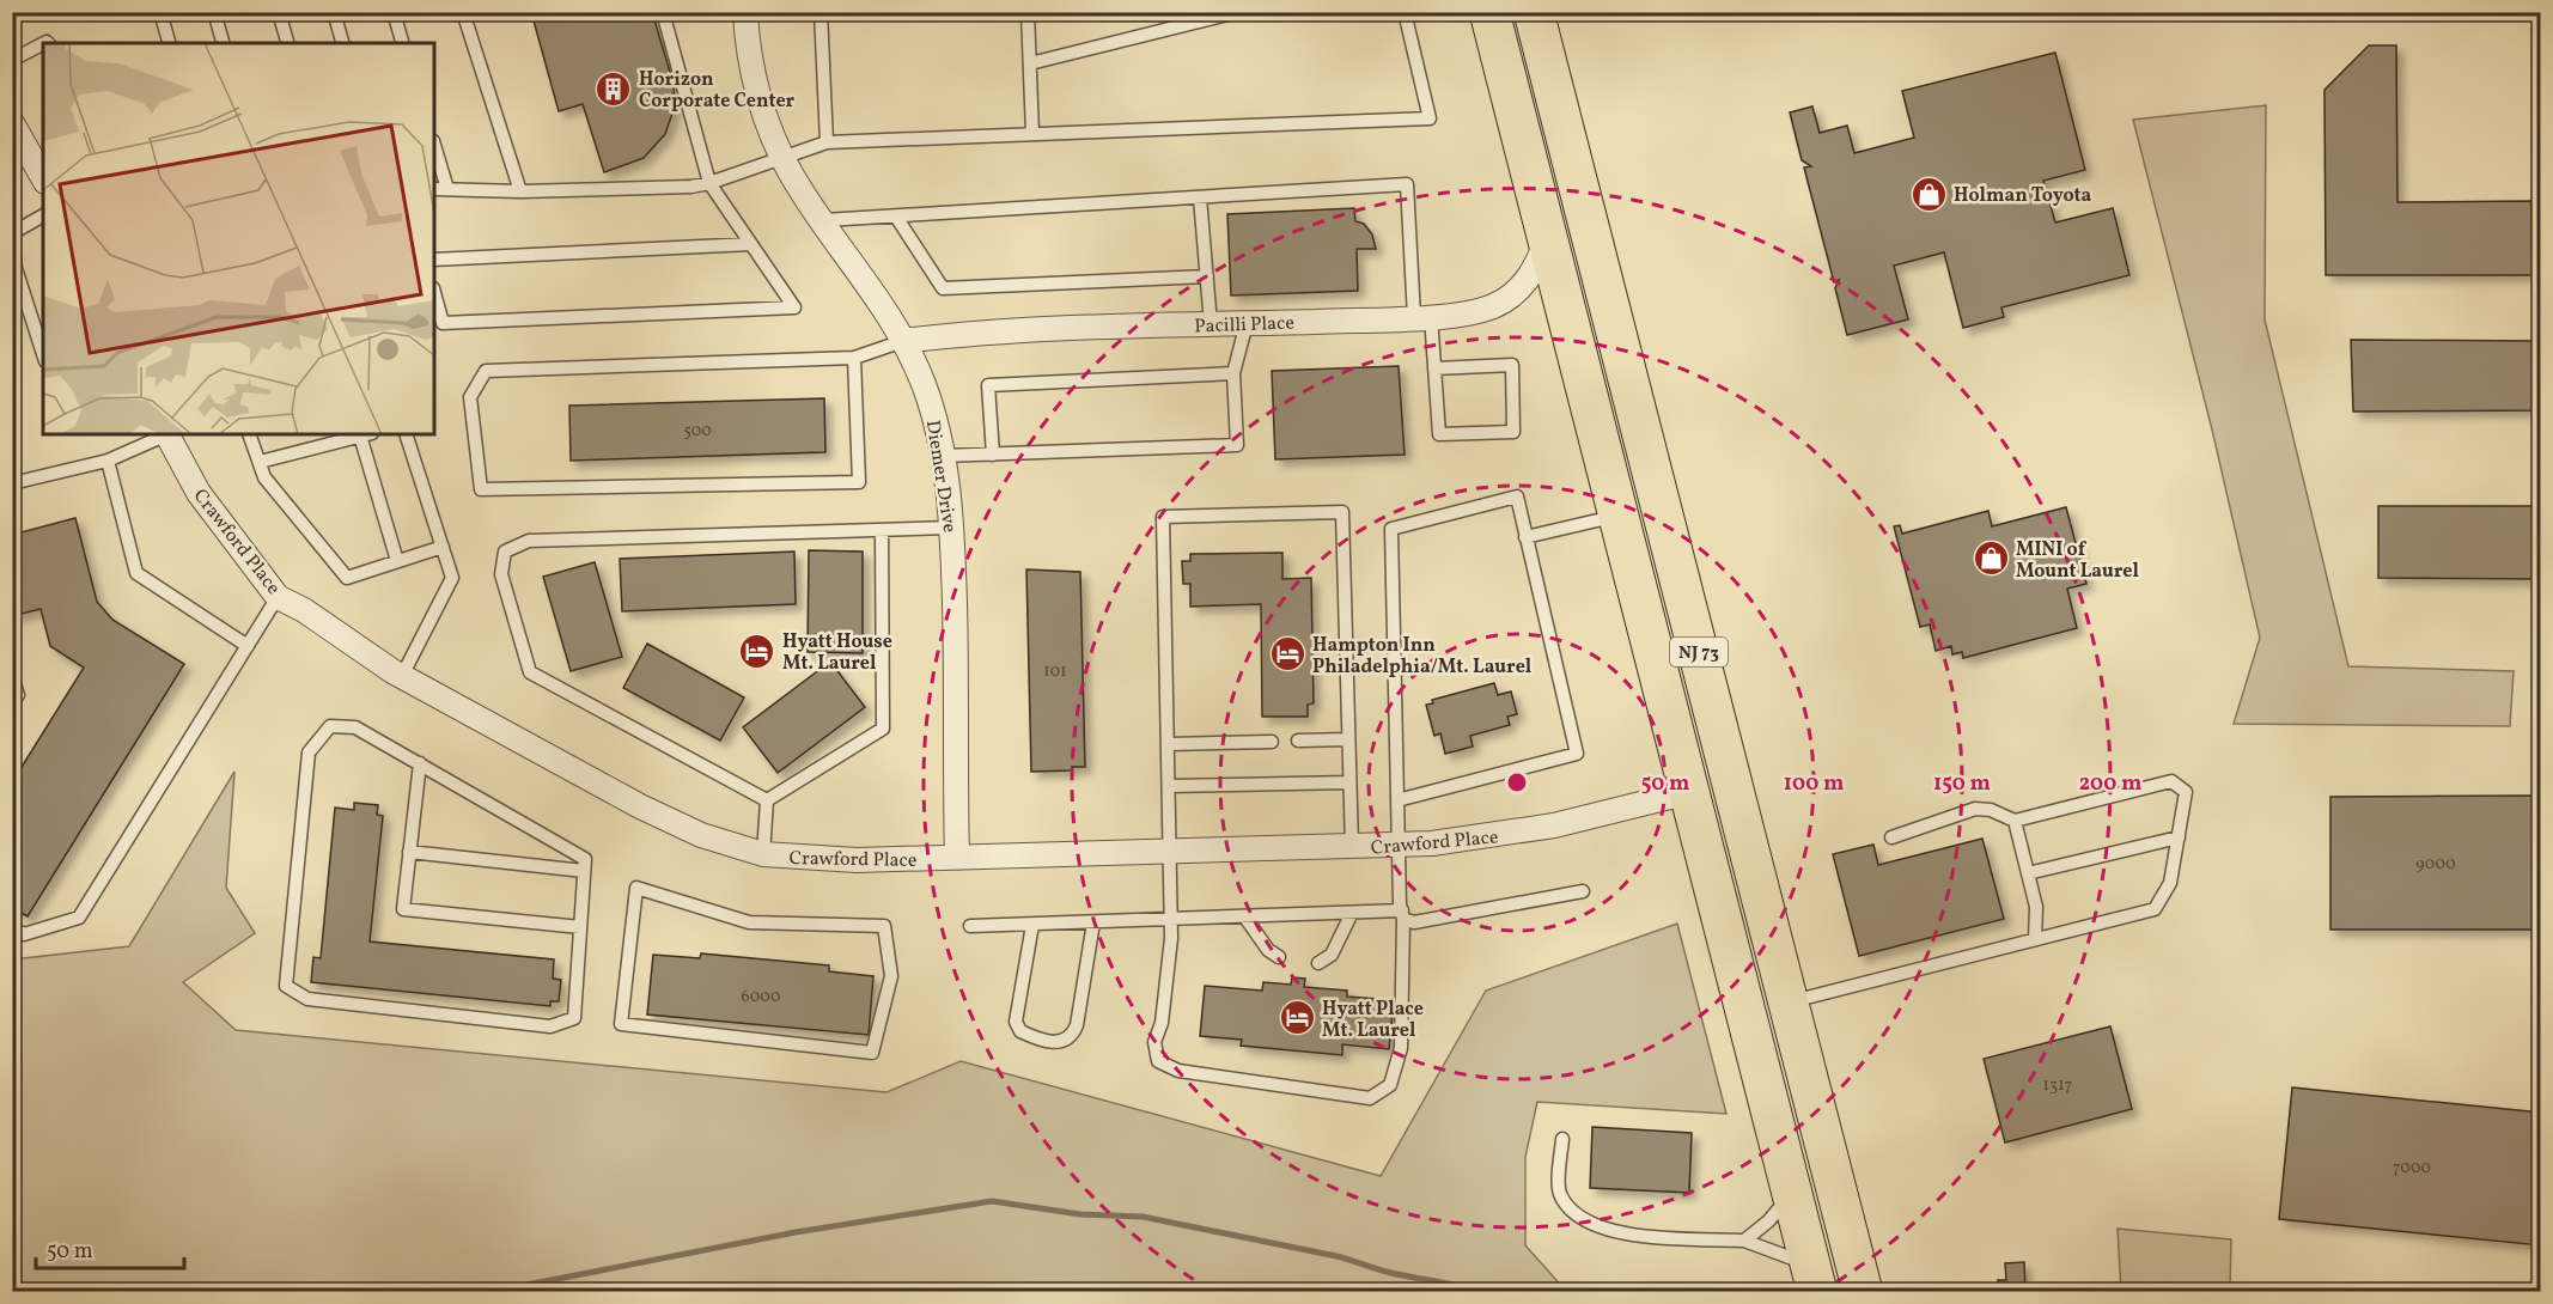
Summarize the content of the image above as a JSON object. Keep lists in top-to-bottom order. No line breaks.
{"streets":{"highway":["NJ 73"],"street":["Pacilli Place","Diemer Drive","Crawford Place"]},"crossings":[["Pacilli Place","Diemer Drive"],["Pacilli Place","NJ 73"],["Diemer Drive","Crawford Place"],["Crawford Place","NJ 73"]],"places":{"building":["Horizon Corporate Center"],"shop":["Holman Toyota","MINI of Mount Laurel"],"hotel":["Hyatt House Mt. Laurel","Hampton Inn Philadelphia/Mt. Laurel","Hyatt Place Mt. Laurel"]},"house_numbers":["500","101","9000","6000","1317","7000"],"scale_bar":"50 m","rings":["50 m","100 m","150 m","200 m"]}
